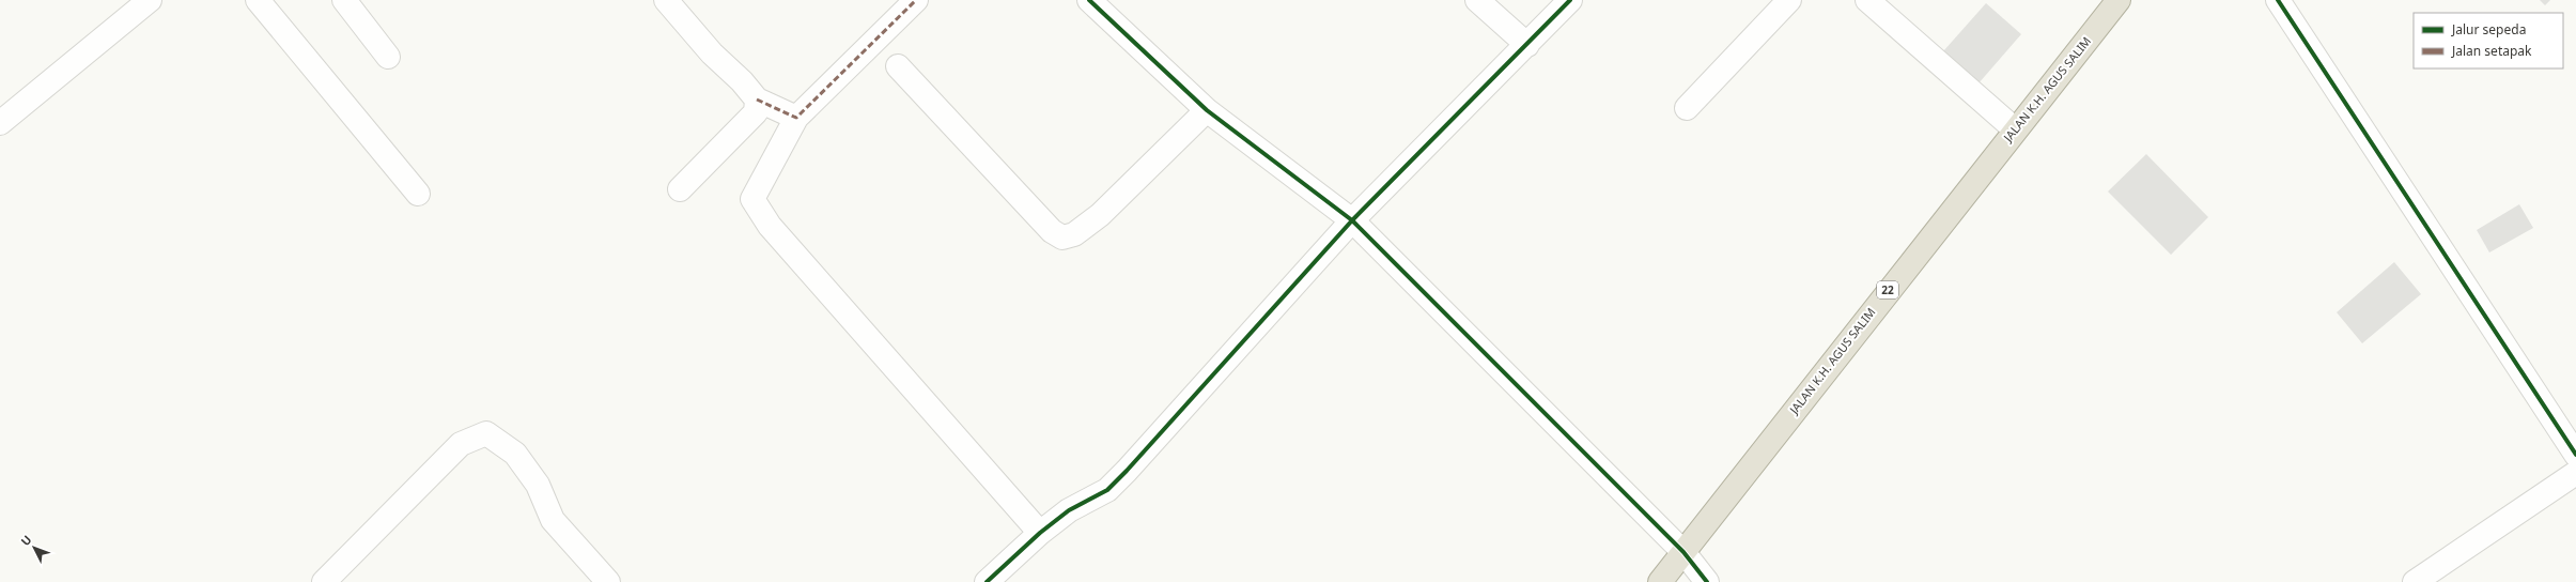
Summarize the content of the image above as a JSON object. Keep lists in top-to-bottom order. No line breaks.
{"streets":{"highway":["JALAN K.H. AGUS SALIM","22"]},"legend":["Jalur sepeda","Jalan setapak"],"north":"top left"}
